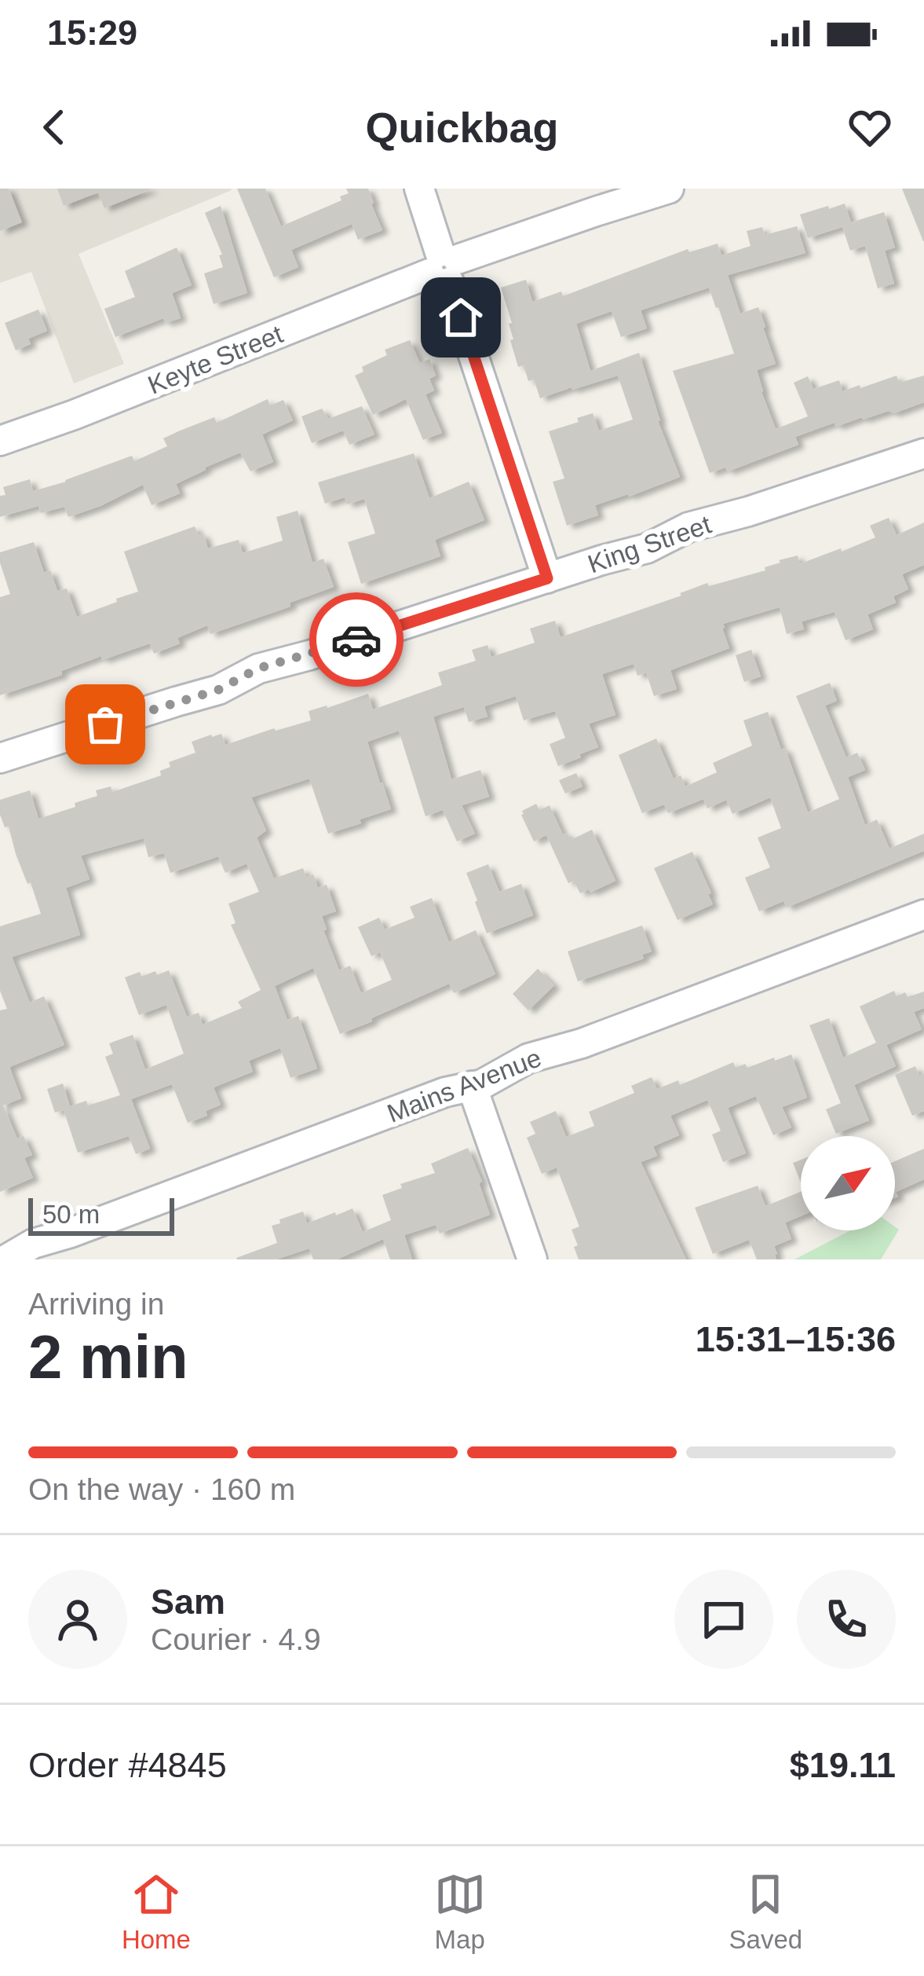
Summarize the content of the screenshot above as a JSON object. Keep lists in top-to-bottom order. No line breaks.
{"streets":{"street":["Keyte Street","King Street","Mains Avenue"]},"scale_bar":"50 m","north":"top right","page":{"status":"15:29","header":"Quickbag","scale":"50 m","heading":["2 min","Arriving in","15:31–15:36"],"panel":["Sam","Courier · 4.9","Order #4845","$19.11"],"bar":"On the way · 160 m","tabs":["Home","Map","Saved"]}}
